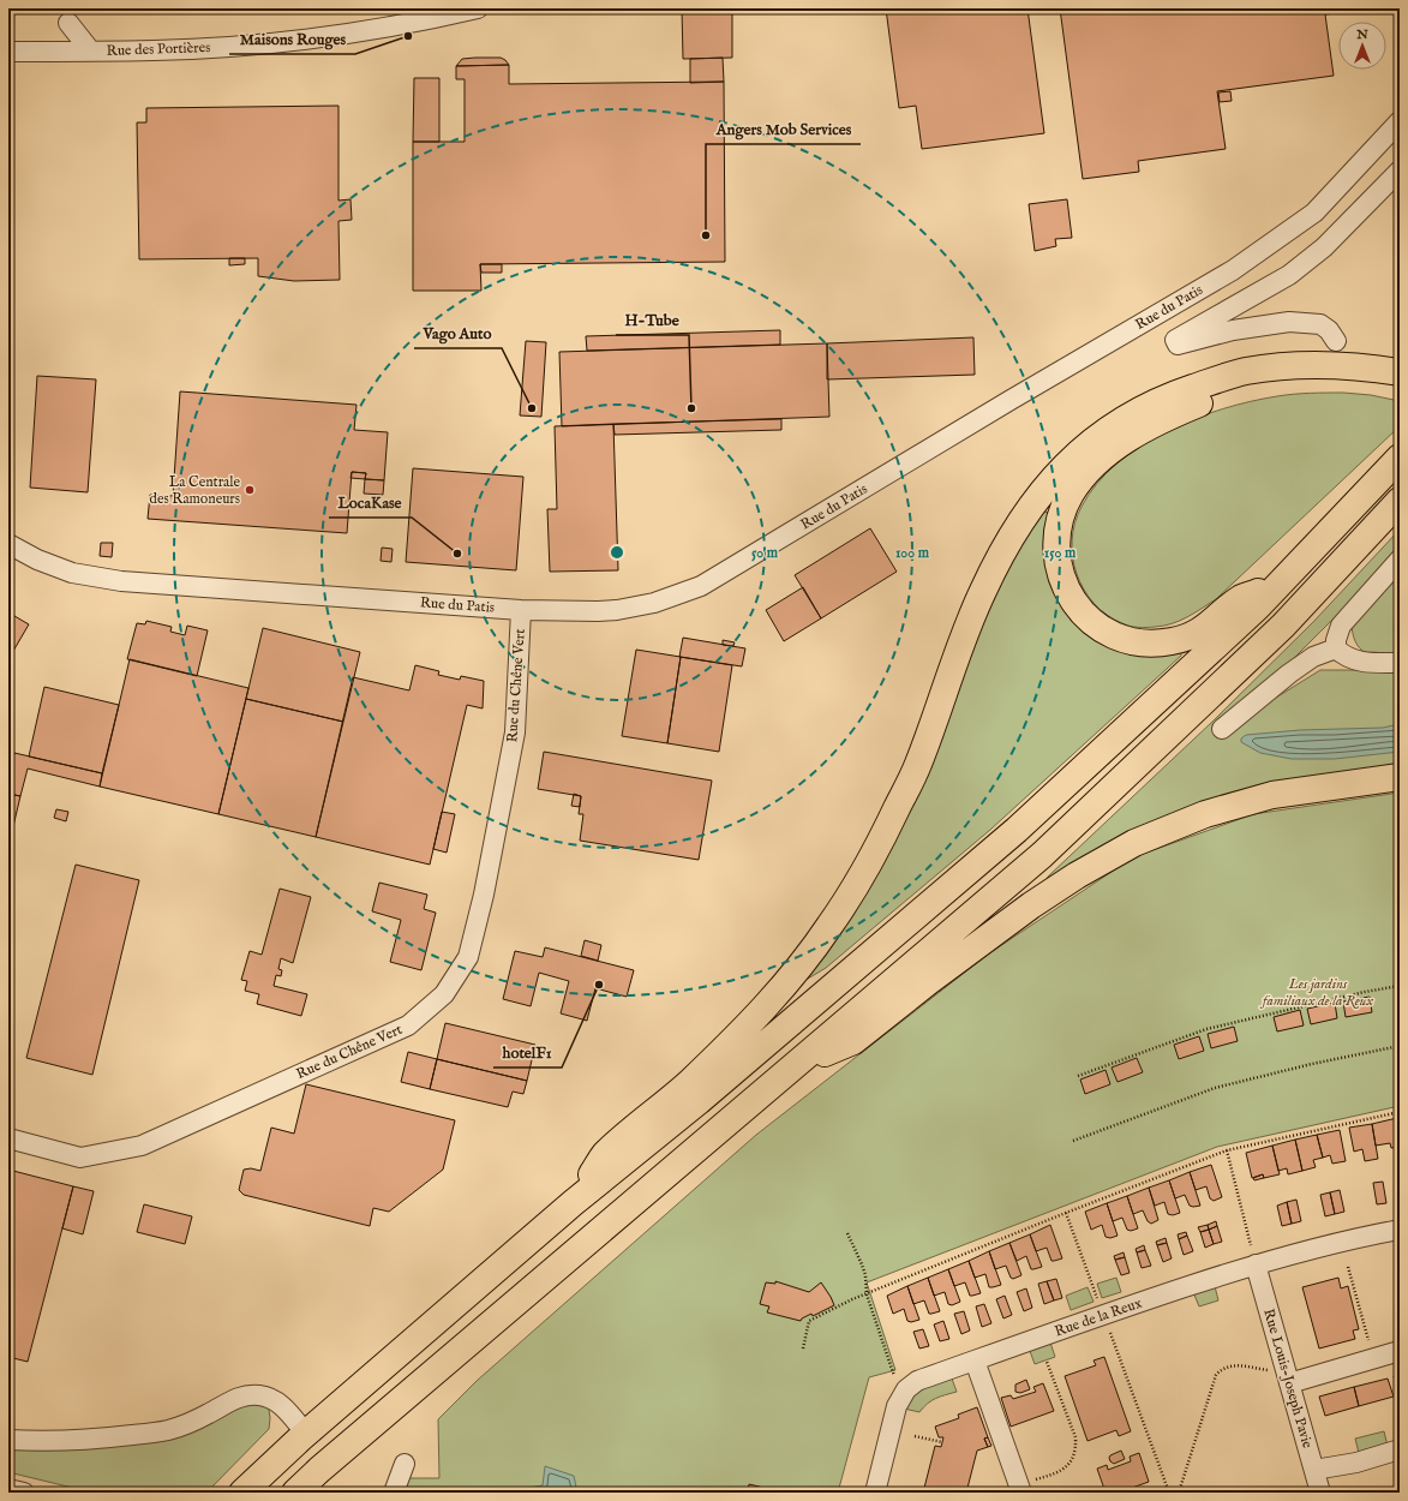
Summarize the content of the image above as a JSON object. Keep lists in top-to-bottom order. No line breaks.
{"streets":{"street":["Rue des Portières","Rue du Patis","Rue du Chêne Vert","Rue de la Reux","Rue Louis-Joseph Pavie"]},"crossings":[["Rue du Patis","Rue du Chêne Vert"],["Rue de la Reux","Rue Louis-Joseph Pavie"]],"parks":["Les jardins familiaux de la Reux"],"places":["Maisons Rouges","Angers Mob Services","Vago Auto","H-Tube","La Centrale des Ramoneurs","LocaKase","hotelF1"],"north":"top","rings":["50 m","100 m","150 m"]}
